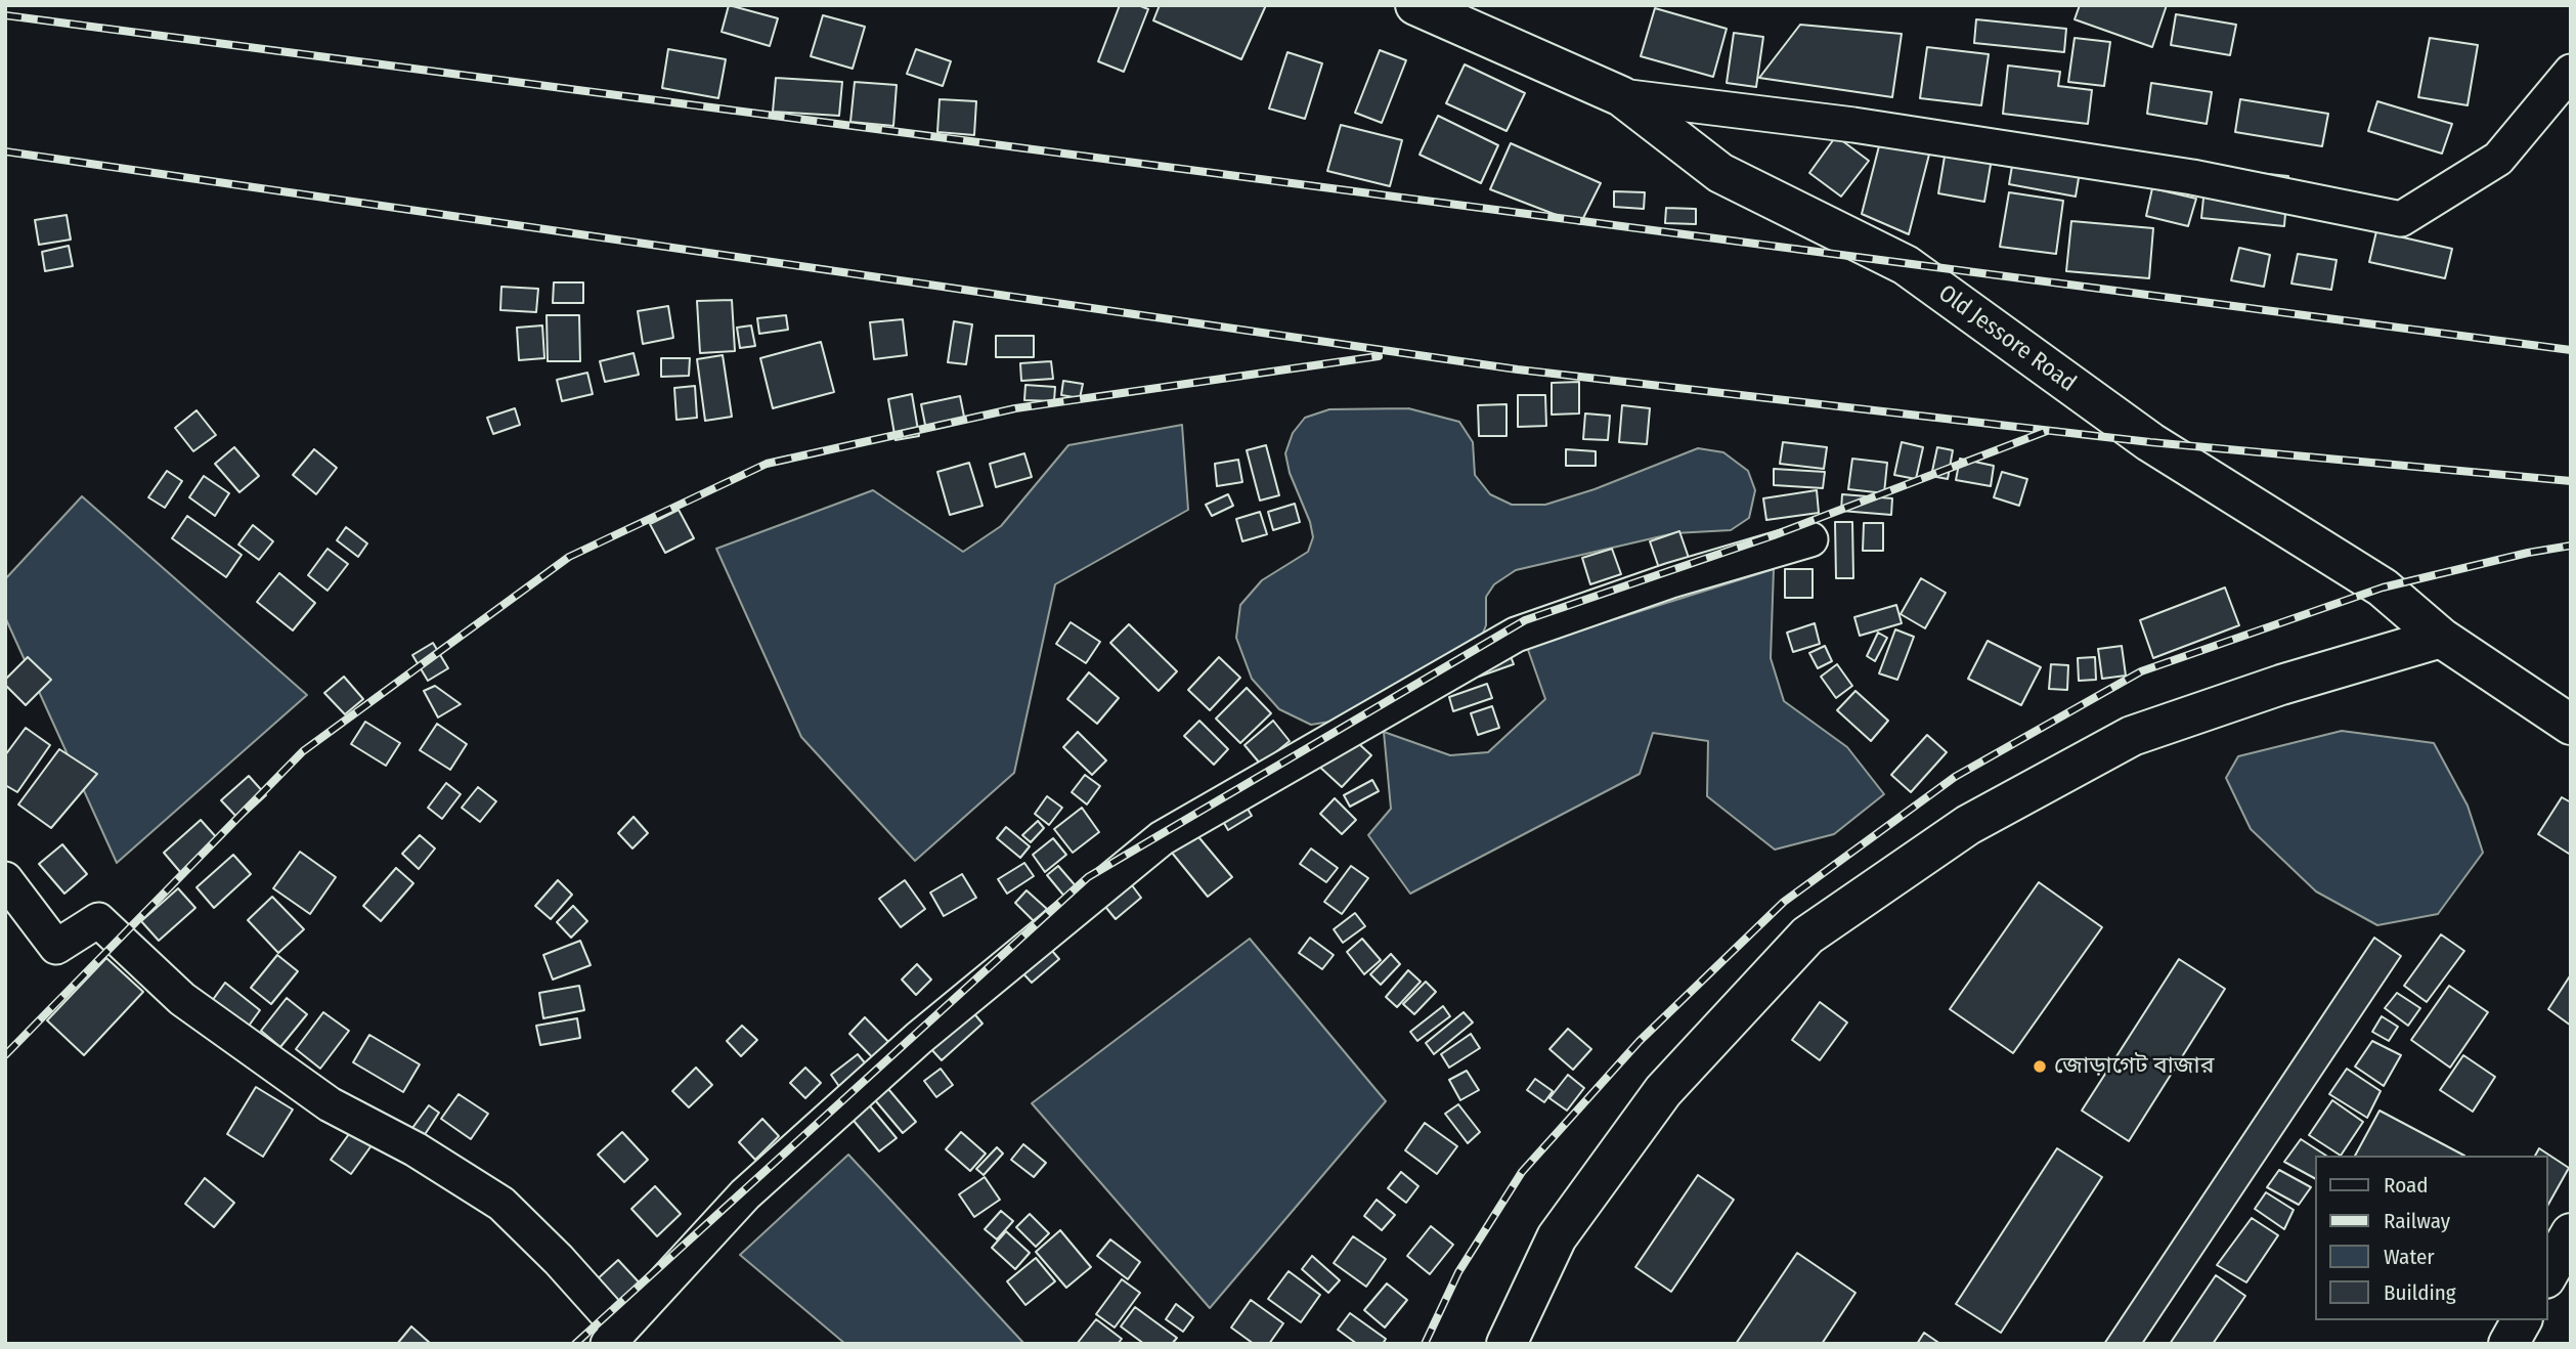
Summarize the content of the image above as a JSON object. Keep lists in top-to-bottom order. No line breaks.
{"streets":{"main road":["Old Jessore Road"]},"places":["জোড়াগেট বাজার"],"legend":["Road","Railway","Water","Building"]}
